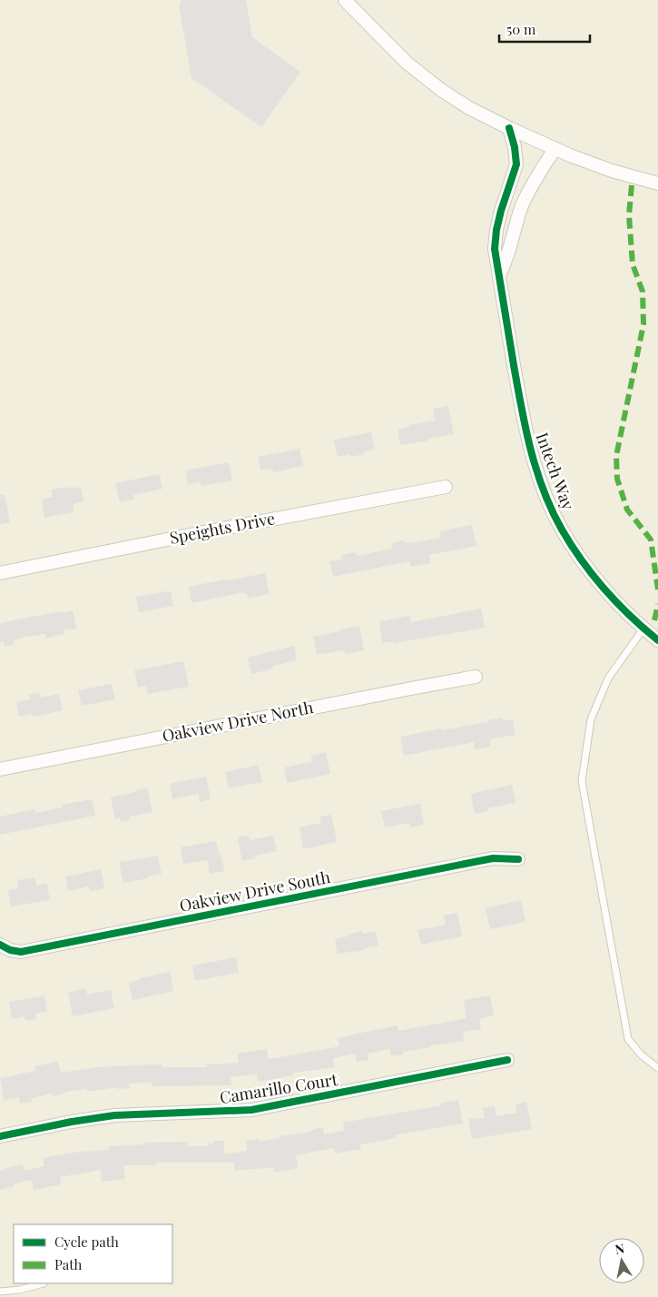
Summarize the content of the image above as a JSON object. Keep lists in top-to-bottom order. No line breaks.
{"streets":{"street":["Intech Way","Speights Drive","Oakview Drive North","Oakview Drive South","Camarillo Court"]},"legend":["Cycle path","Path"],"scale_bar":"50 m","north":"top"}
